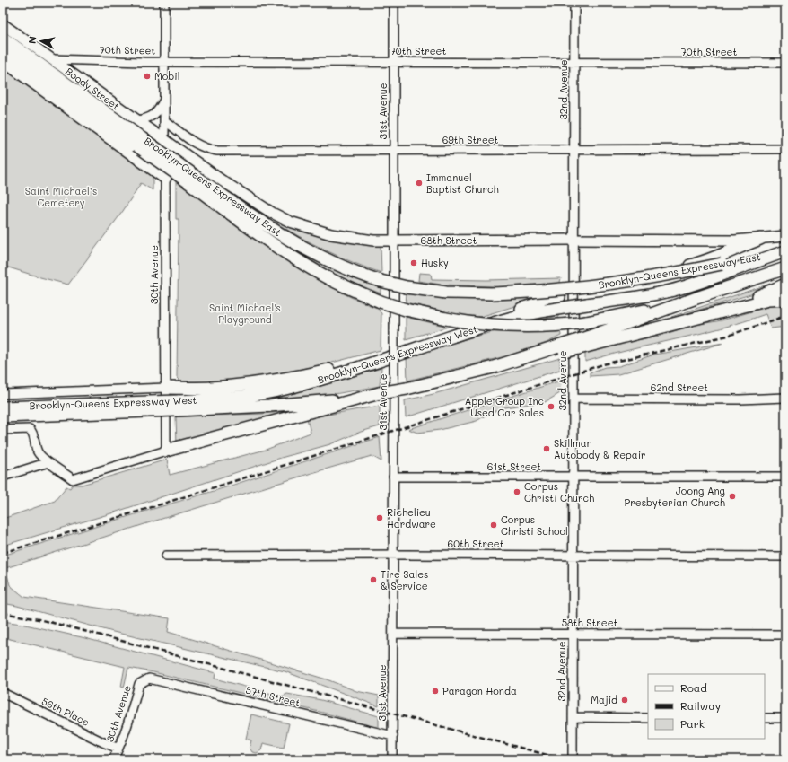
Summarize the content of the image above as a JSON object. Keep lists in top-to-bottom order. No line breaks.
{"streets":{"highway":["Brooklyn-Queens Expressway East","Brooklyn-Queens Expressway West"],"main road":["Boody Street","68th Street"],"street":["70th Street","32nd Avenue","31st Avenue","69th Street","30th Avenue","62nd Street","61st Street","60th Street","58th Street","57th Street","56th Place"]},"crossings":[["70th Street","Boody Street"],["70th Street","32nd Avenue"],["70th Street","31st Avenue"],["70th Street","30th Avenue"],["Boody Street","68th Street"],["Boody Street","30th Avenue"],["32nd Avenue","69th Street"],["32nd Avenue","68th Street"],["32nd Avenue","62nd Street"],["32nd Avenue","61st Street"],["32nd Avenue","60th Street"],["32nd Avenue","58th Street"],["31st Avenue","69th Street"],["31st Avenue","68th Street"],["31st Avenue","61st Street"],["31st Avenue","60th Street"],["31st Avenue","58th Street"],["31st Avenue","57th Street"],["69th Street","30th Avenue"],["Brooklyn-Queens Expressway East","Brooklyn-Queens Expressway West"],["68th Street","30th Avenue"],["30th Avenue","Brooklyn-Queens Expressway West"],["30th Avenue","57th Street"],["30th Avenue","56th Place"]],"parks":["Saint Michael’s Cemetery","Saint Michael's Playground"],"places":["Mobil","Immanuel Baptist Church","Husky","Apple Group Inc Used Car Sales","Skillman Autobody & Repair","Corpus Christi Church","Joong Ang Presbyterian Church","Richelieu Hardware","Corpus Christi School","Tire Sales & Service","Paragon Honda","Majid"],"legend":["Road","Railway","Park"],"north":"left"}
